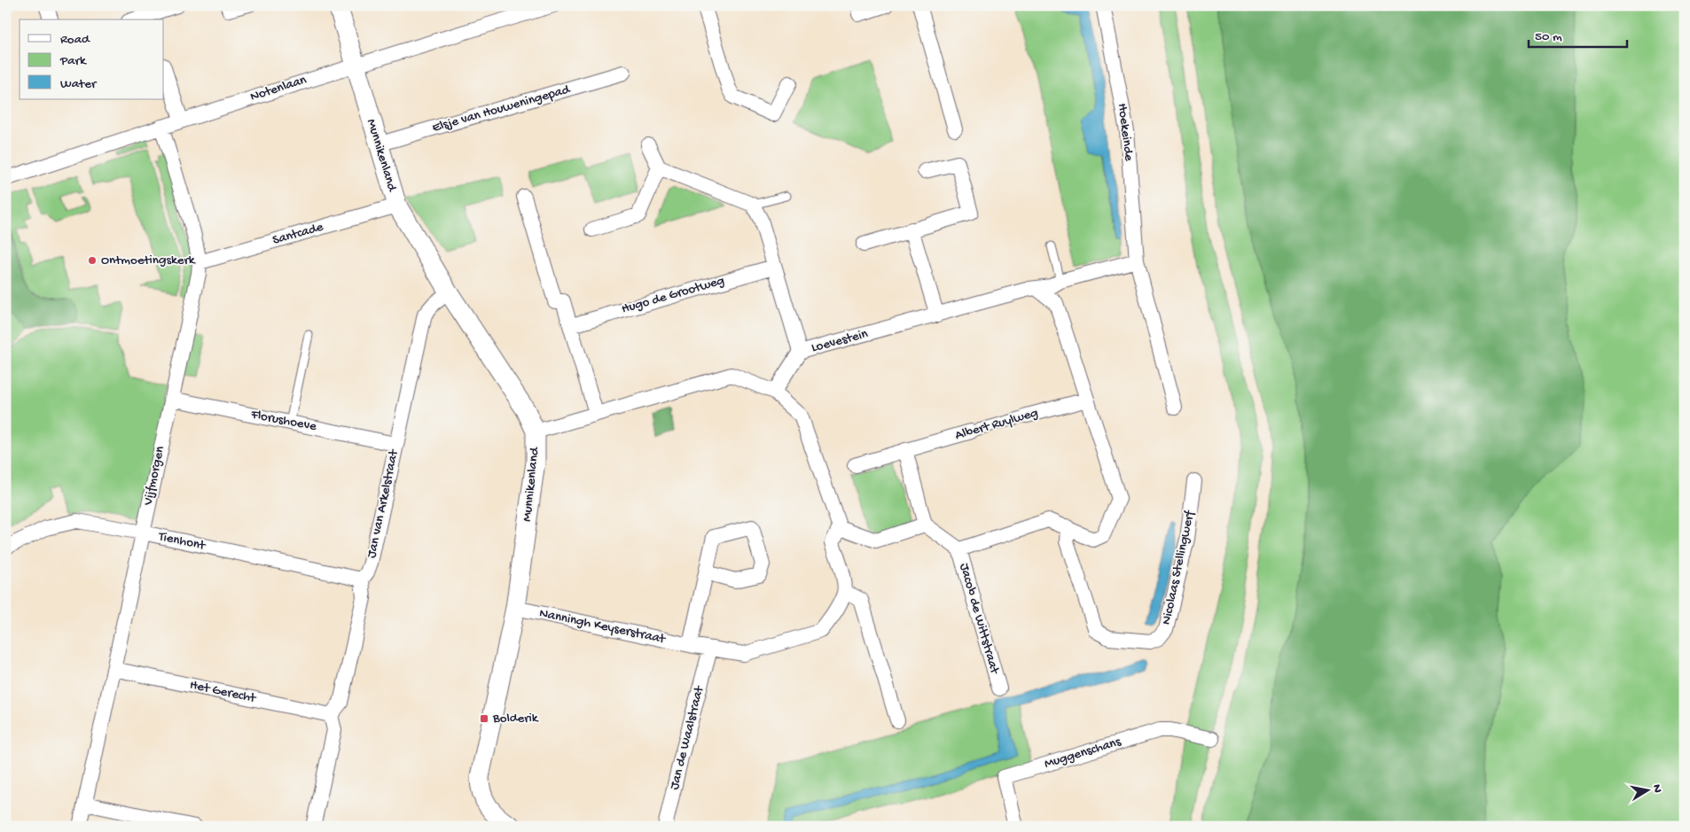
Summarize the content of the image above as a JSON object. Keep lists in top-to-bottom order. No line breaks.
{"streets":{"street":["Notenlaan","Elsje van Houweningepad","Hoekeinde","Munnikenland","Santcade","Hugo de Grootweg","Loevestein","Florushoeve","Albert Ruylweg","Vijfmorgen","Jan van Arkelstraat","Tienhont","Nicolaas Stellingwerf","Jacob de Wittstraat","Nanningh Keyserstraat","Het Gerecht","Jan de Waalstraat","Muggenschans"]},"crossings":[["Notenlaan","Munnikenland"],["Notenlaan","Vijfmorgen"],["Elsje van Houweningepad","Munnikenland"],["Munnikenland","Santcade"],["Munnikenland","Jan van Arkelstraat"],["Munnikenland","Nanningh Keyserstraat"],["Santcade","Vijfmorgen"],["Florushoeve","Vijfmorgen"],["Florushoeve","Jan van Arkelstraat"],["Vijfmorgen","Tienhont"],["Vijfmorgen","Het Gerecht"],["Jan van Arkelstraat","Tienhont"],["Jan van Arkelstraat","Het Gerecht"],["Nanningh Keyserstraat","Jan de Waalstraat"]],"places":{"other":["Ontmoetingskerk"],"transit":["Bolderik"]},"legend":["Road","Park","Water"],"scale_bar":"50 m","north":"right"}
